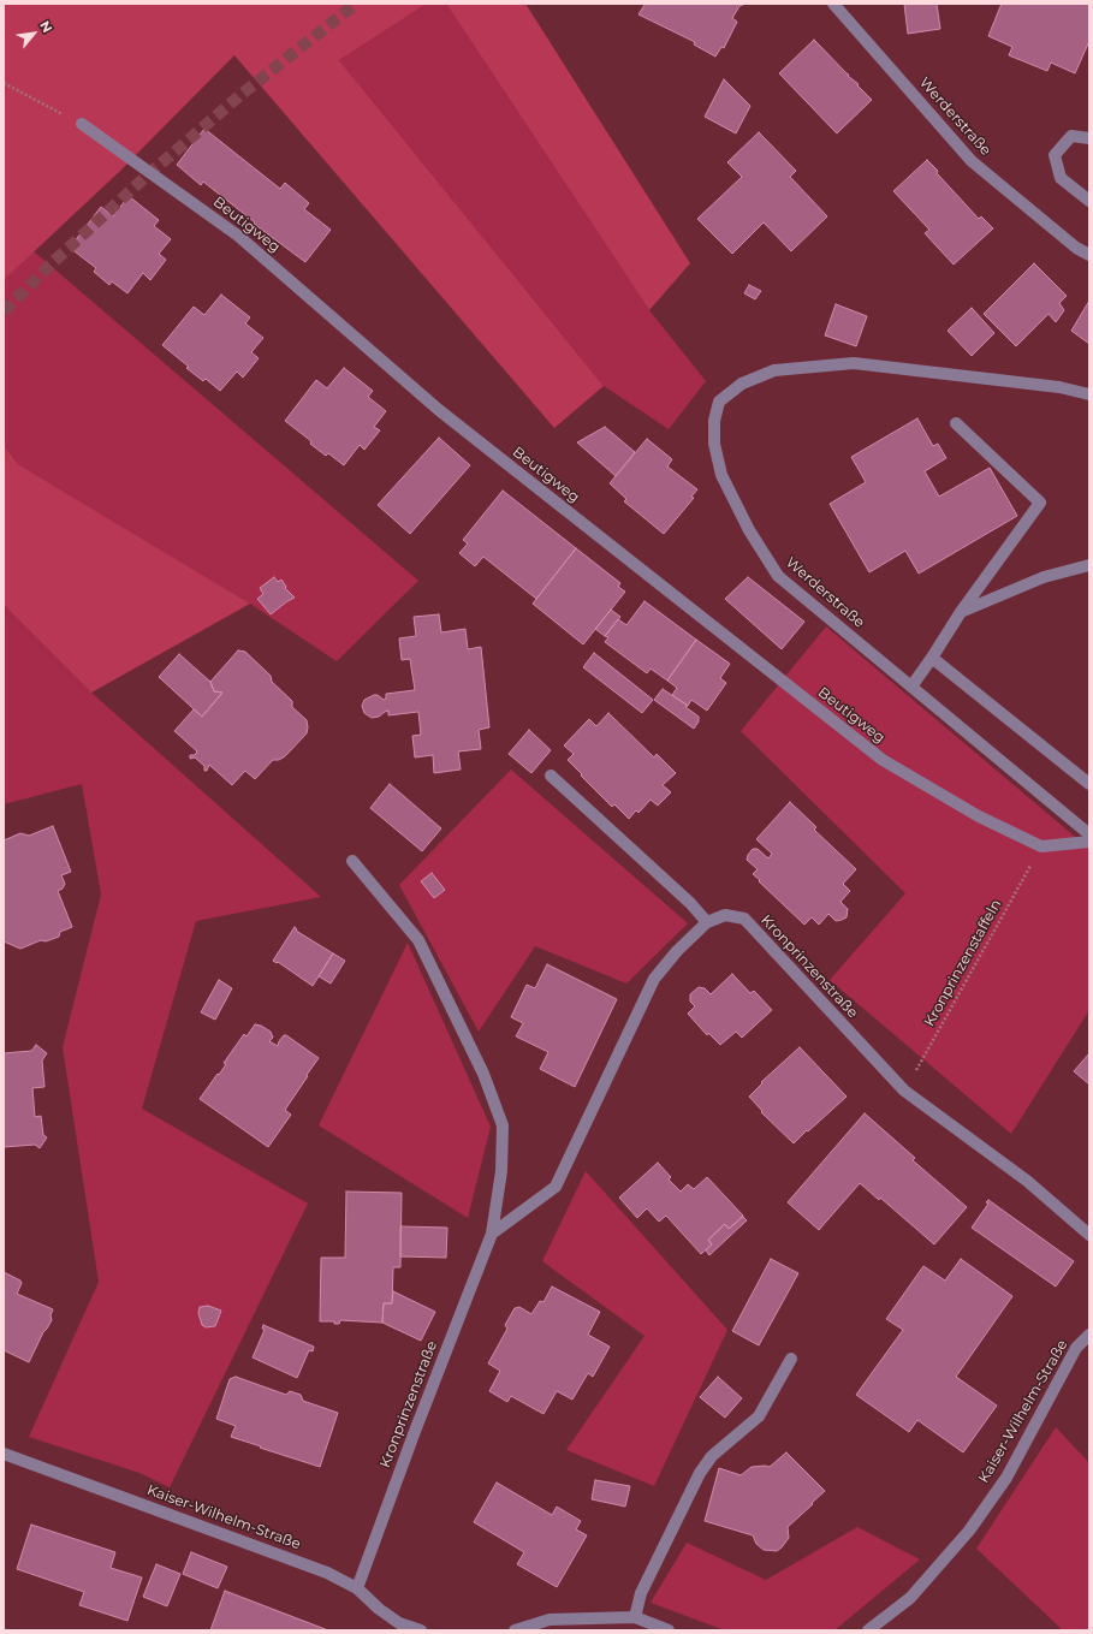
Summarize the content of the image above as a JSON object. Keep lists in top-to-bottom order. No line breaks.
{"streets":{"street":["Werderstraße","Beutigweg","Kronprinzenstraße","Kaiser-Wilhelm-Straße"],"path":["Kronprinzenstaffeln"]},"crossings":[["Beutigweg","Kronprinzenstaffeln"],["Kronprinzenstaffeln","Kronprinzenstraße"],["Kronprinzenstraße","Kaiser-Wilhelm-Straße"]],"north":"top right"}
